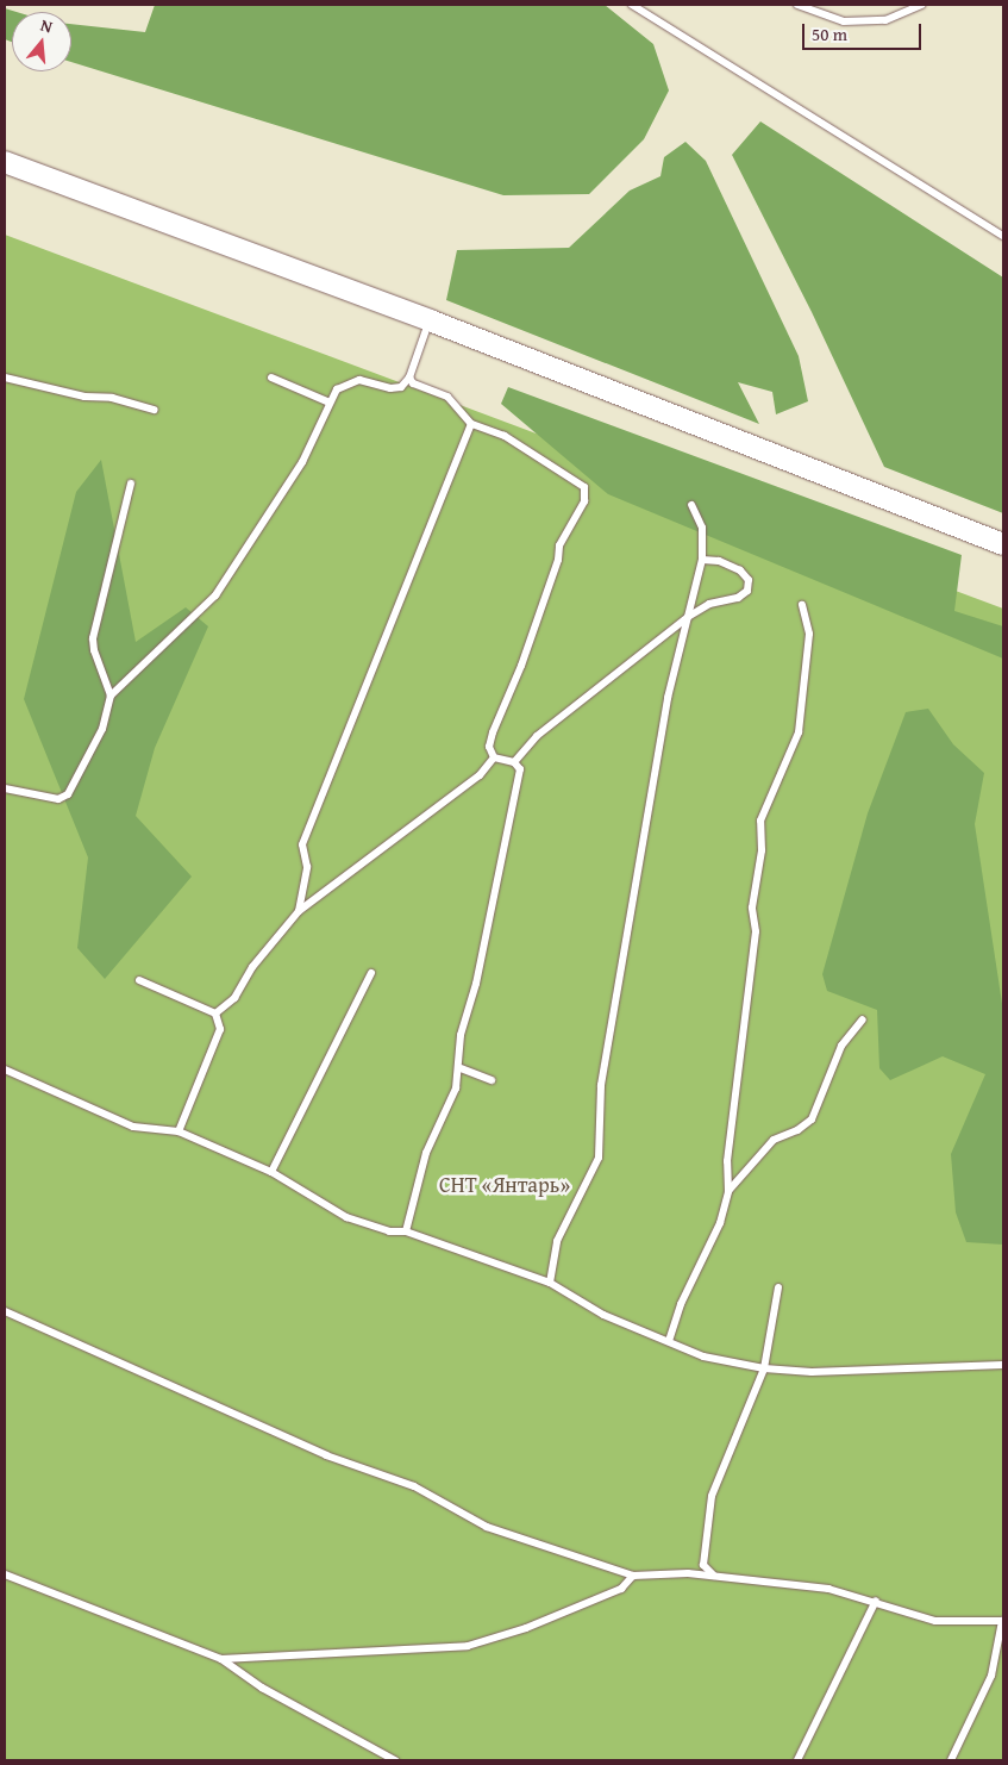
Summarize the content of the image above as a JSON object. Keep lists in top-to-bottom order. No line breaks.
{"parks":["СНТ «Янтарь»"],"scale_bar":"50 m","north":"top"}
